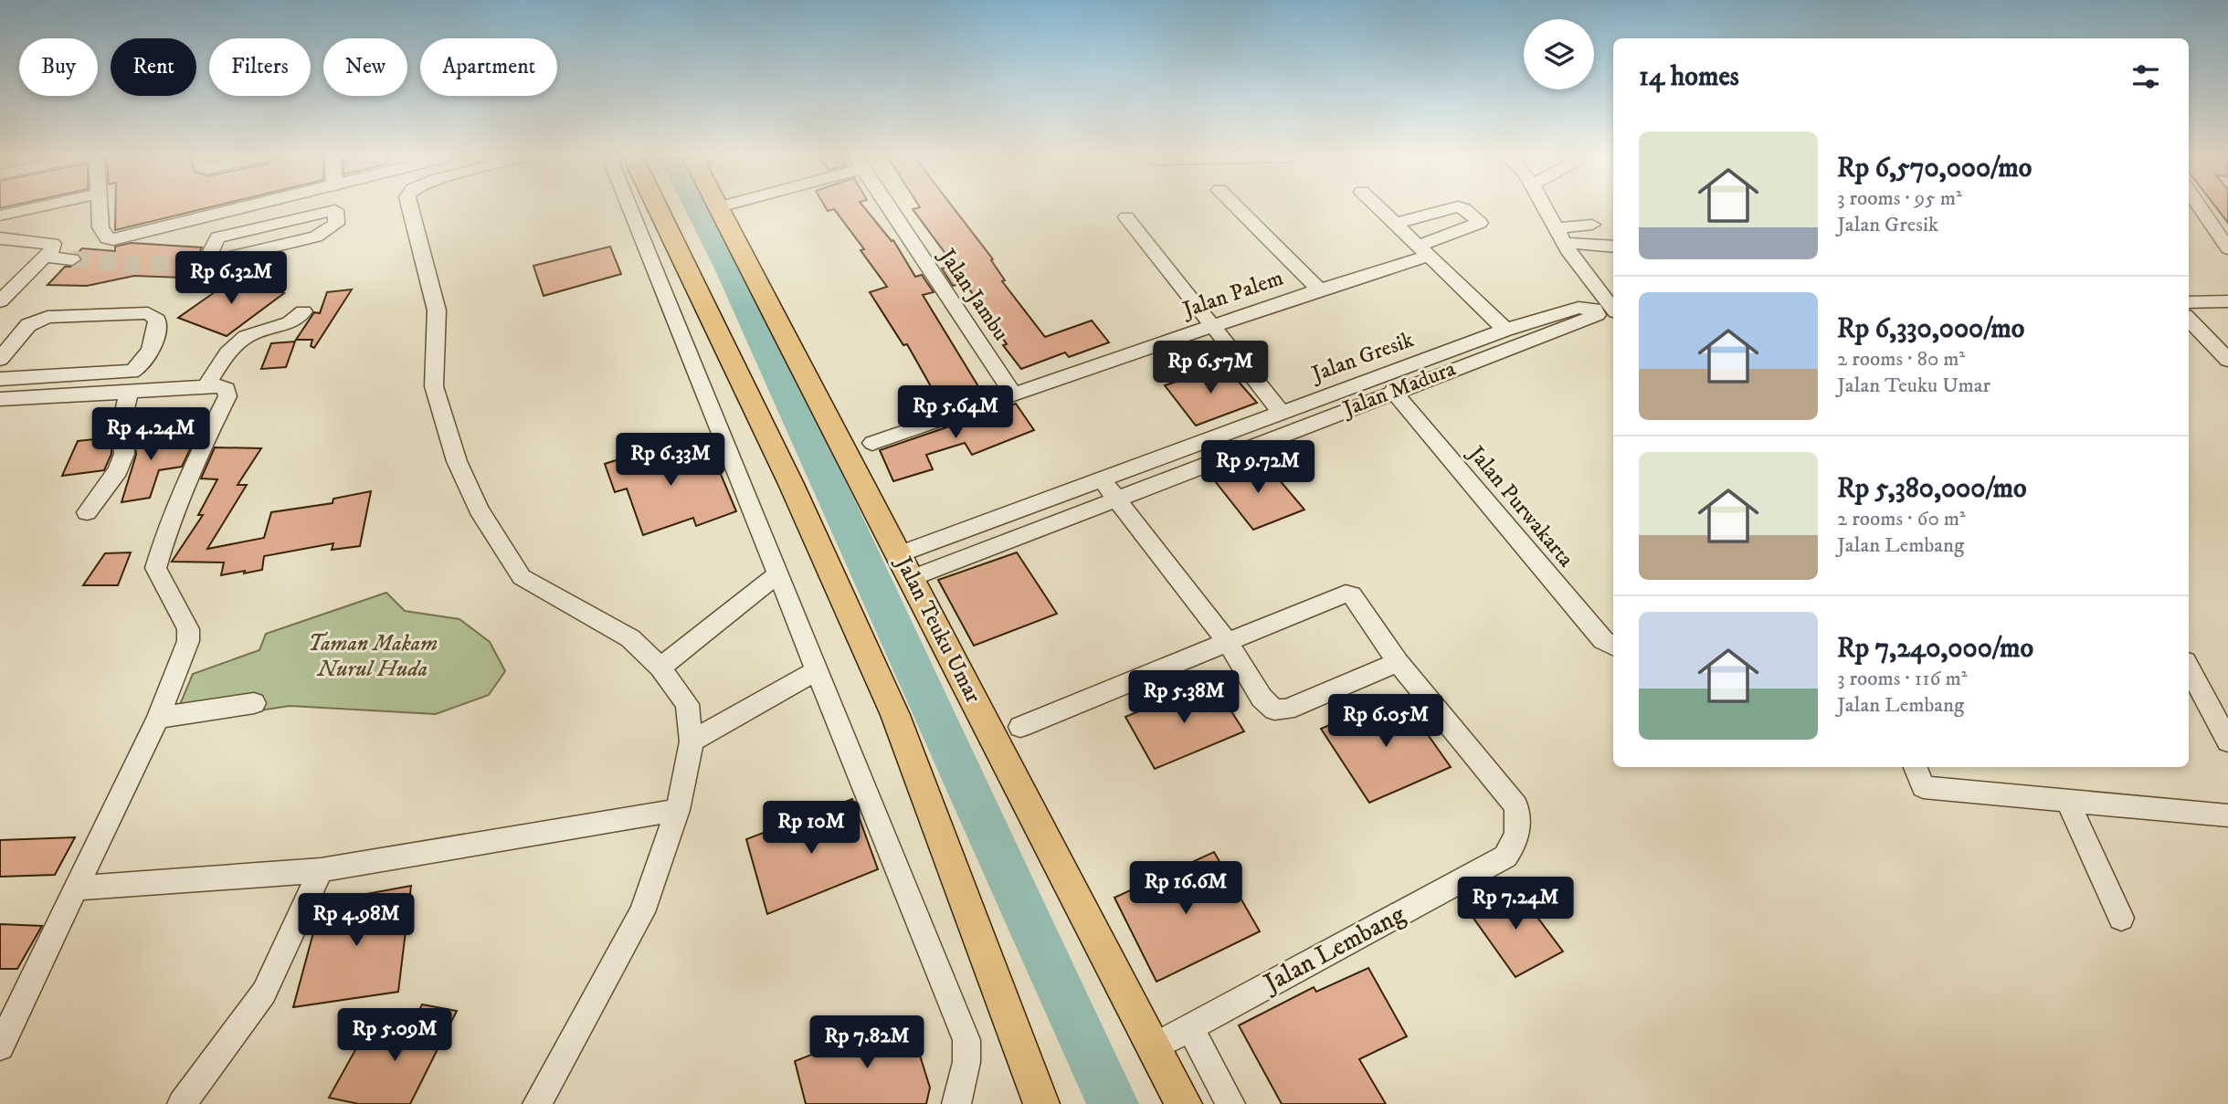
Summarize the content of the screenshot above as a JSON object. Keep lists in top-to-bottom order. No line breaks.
{"streets":{"main road":["Jalan Teuku Umar"],"street":["Jalan Palem","Jalan Jambu","Jalan Gresik","Jalan Madura","Jalan Purwakarta","Jalan Lembang"]},"crossings":[["Jalan Palem","Jalan Jambu"],["Jalan Gresik","Jalan Madura"],["Jalan Gresik","Jalan Teuku Umar"],["Jalan Madura","Jalan Purwakarta"],["Jalan Madura","Jalan Teuku Umar"],["Jalan Teuku Umar","Jalan Lembang"]],"parks":["Taman Makam Nurul Huda"],"page":{"chip":["Buy","Rent","Filters","New","Apartment"],"heading":"14 homes","list":[{"name":"Rp 6,570,000/mo","note":"3 rooms · 95 m² · Jalan Gresik"},{"name":"Rp 6,330,000/mo","note":"2 rooms · 80 m² · Jalan Teuku Umar"},{"name":"Rp 5,380,000/mo","note":"2 rooms · 60 m² · Jalan Lembang"},{"name":"Rp 7,240,000/mo","note":"3 rooms · 116 m² · Jalan Lembang"}],"price":["Rp 6.32M","Rp 6.57M","Rp 5.64M","Rp 4.24M","Rp 6.33M","Rp 9.72M","Rp 5.38M","Rp 6.05M","Rp 10M","Rp 16.6M","Rp 7.24M","Rp 4.98M","Rp 5.09M","Rp 7.82M"]}}
